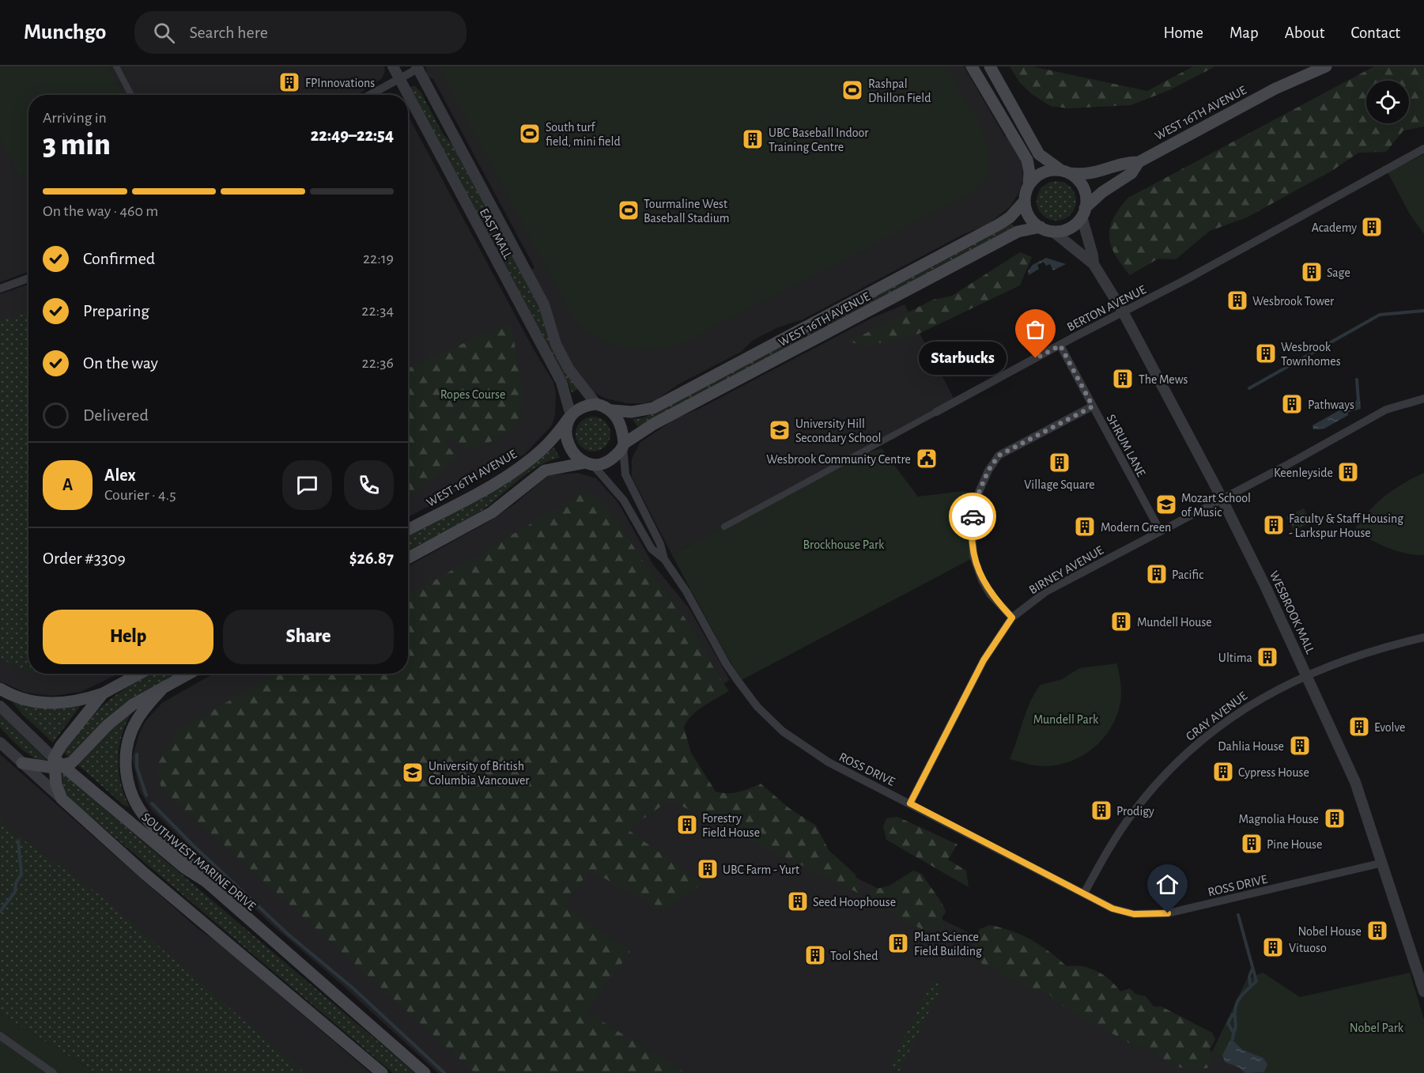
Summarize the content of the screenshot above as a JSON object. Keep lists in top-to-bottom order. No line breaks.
{"streets":{"main road":["WEST 16TH AVENUE","SOUTHWEST MARINE DRIVE"],"street":["EAST MALL","BERTON AVENUE","SHRUM LANE","BIRNEY AVENUE","WESBROOK MALL","GRAY AVENUE","ROSS DRIVE"]},"crossings":[["WEST 16TH AVENUE","EAST MALL"],["WEST 16TH AVENUE","WESBROOK MALL"],["WEST 16TH AVENUE","ROSS DRIVE"],["EAST MALL","ROSS DRIVE"],["BERTON AVENUE","SHRUM LANE"],["BERTON AVENUE","WESBROOK MALL"],["SHRUM LANE","BIRNEY AVENUE"],["BIRNEY AVENUE","WESBROOK MALL"],["BIRNEY AVENUE","ROSS DRIVE"],["WESBROOK MALL","GRAY AVENUE"],["WESBROOK MALL","ROSS DRIVE"],["GRAY AVENUE","ROSS DRIVE"]],"parks":["Ropes Course","Brockhouse Park","Mundell Park","Nobel Park"],"places":{"building":["FPInnovations","UBC Baseball Indoor Training Centre","Academy","Sage","Wesbrook Tower","Wesbrook Townhomes","The Mews","Pathways","Village Square","Keenleyside","Faculty & Staff Housing - Larkspur House","Modern Green","Pacific","Mundell House","Ultima","Evolve","Dahlia House","Cypress House","Prodigy","Magnolia House","Forestry Field House","Pine House","UBC Farm - Yurt","Seed Hoophouse","Nobel House","Plant Science Field Building","Vituoso","Tool Shed"],"sports":["Rashpal Dhillon Field","South turf field, mini field","Tourmaline West Baseball Stadium"],"other":["Starbucks"],"school or university":["University Hill Secondary School","Mozart School of Music","University of British Columbia Vancouver"],"public building":["Wesbrook Community Centre"]},"page":{"header":"Munchgo","search":"Search here","nav":["Home","Map","About","Contact"],"heading":["3 min","Arriving in","22:49–22:54"],"panel":["Alex","Courier · 4.5","Order #3309","$26.87"],"bar":"On the way · 460 m","list":[["Confirmed","22:19"],["Preparing","22:34"],["On the way","22:36"],"Delivered"],"bubble":"Starbucks","round":"A","buttons":["Help","Share"]}}
